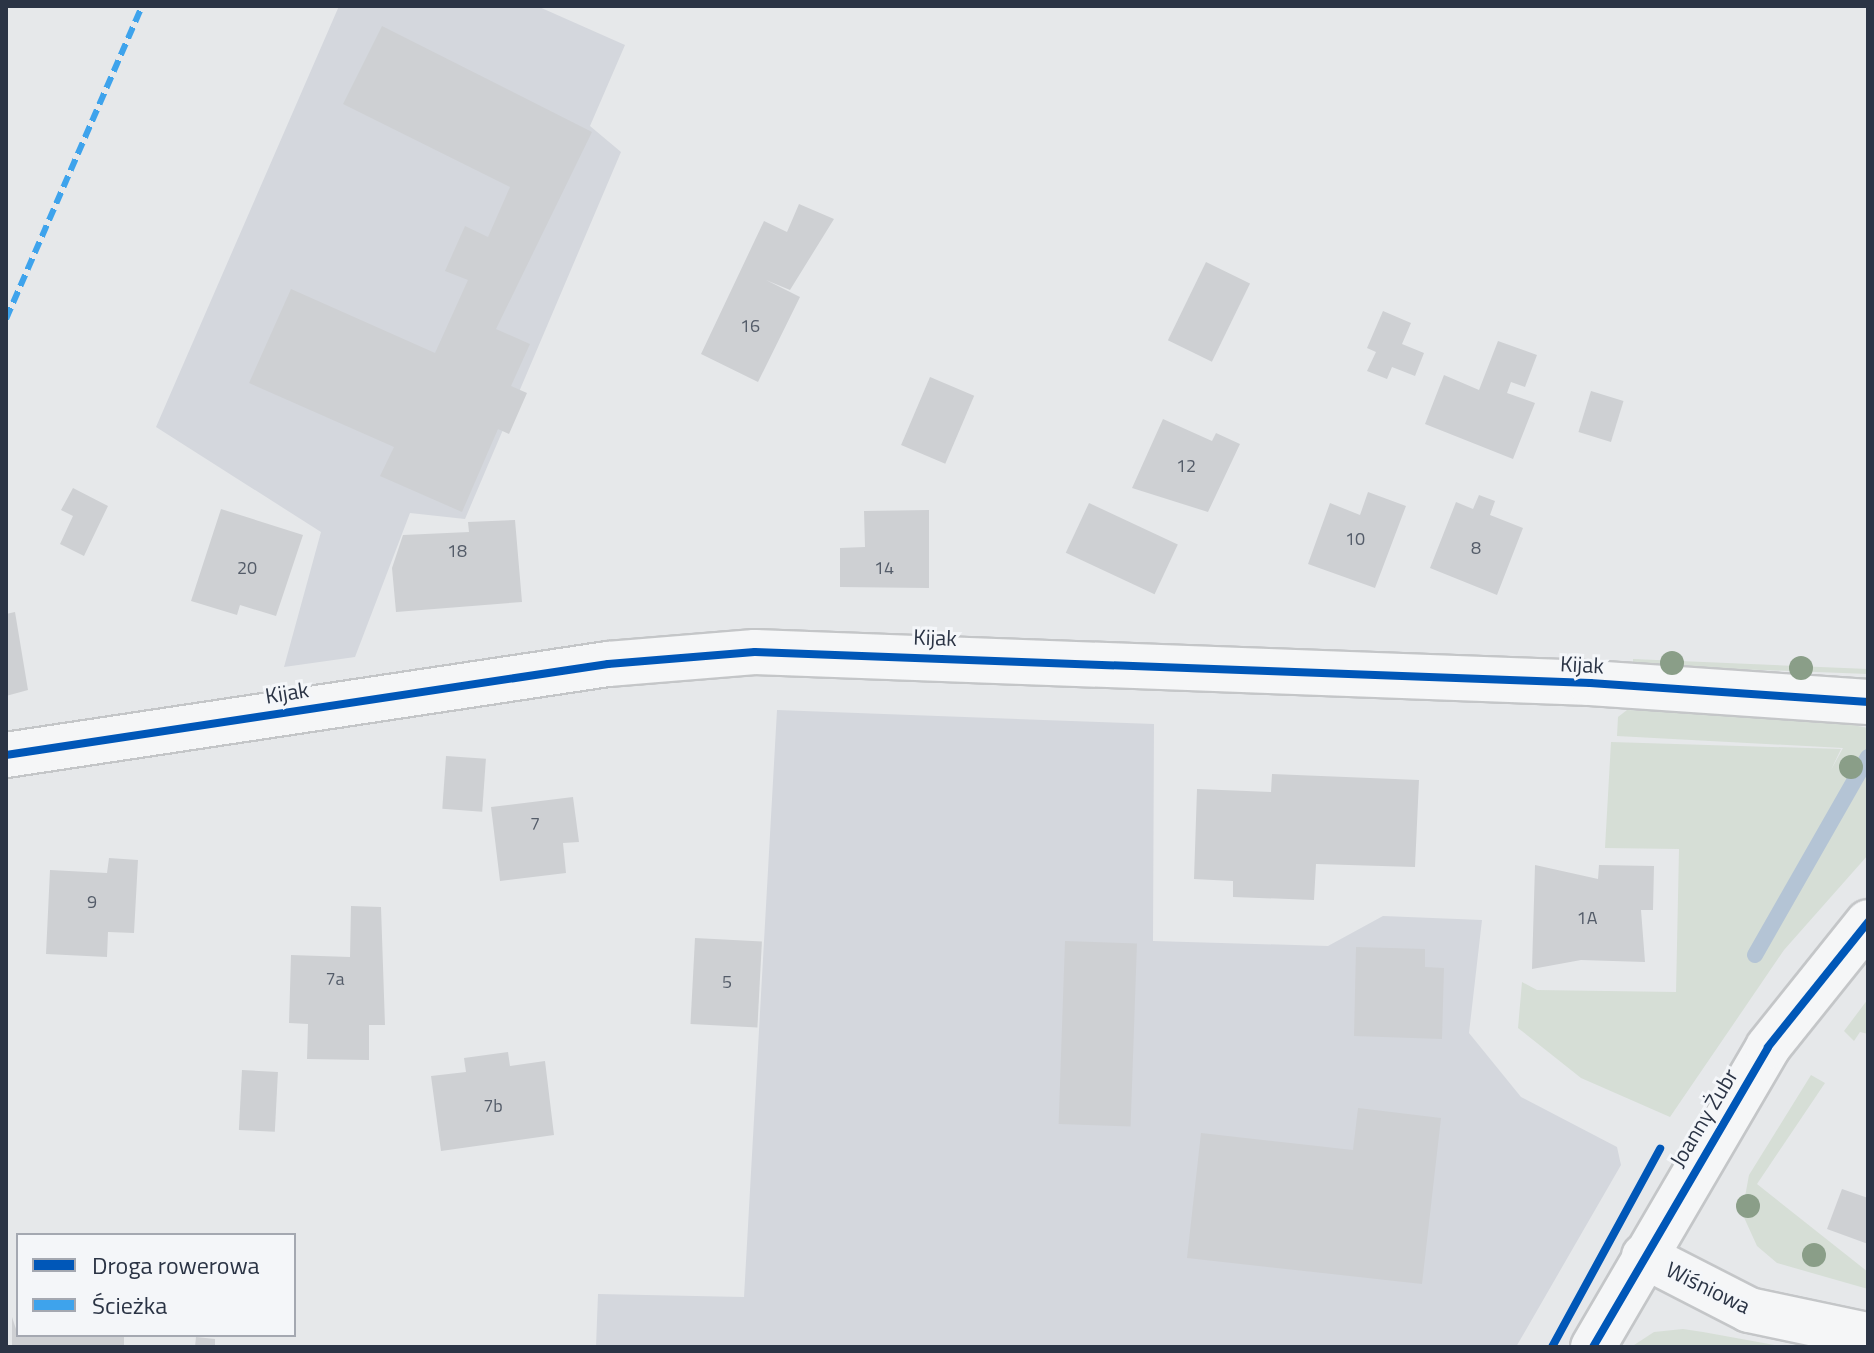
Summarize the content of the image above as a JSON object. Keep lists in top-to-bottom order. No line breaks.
{"streets":{"street":["Kijak","Joanny Żubr","Wiśniowa"]},"crossings":[["Joanny Żubr","Wiśniowa"]],"house_numbers":["16","12","10","8","18","20","14","7","9","1A","7a","5","7b"],"legend":["Droga rowerowa","Ścieżka"]}
